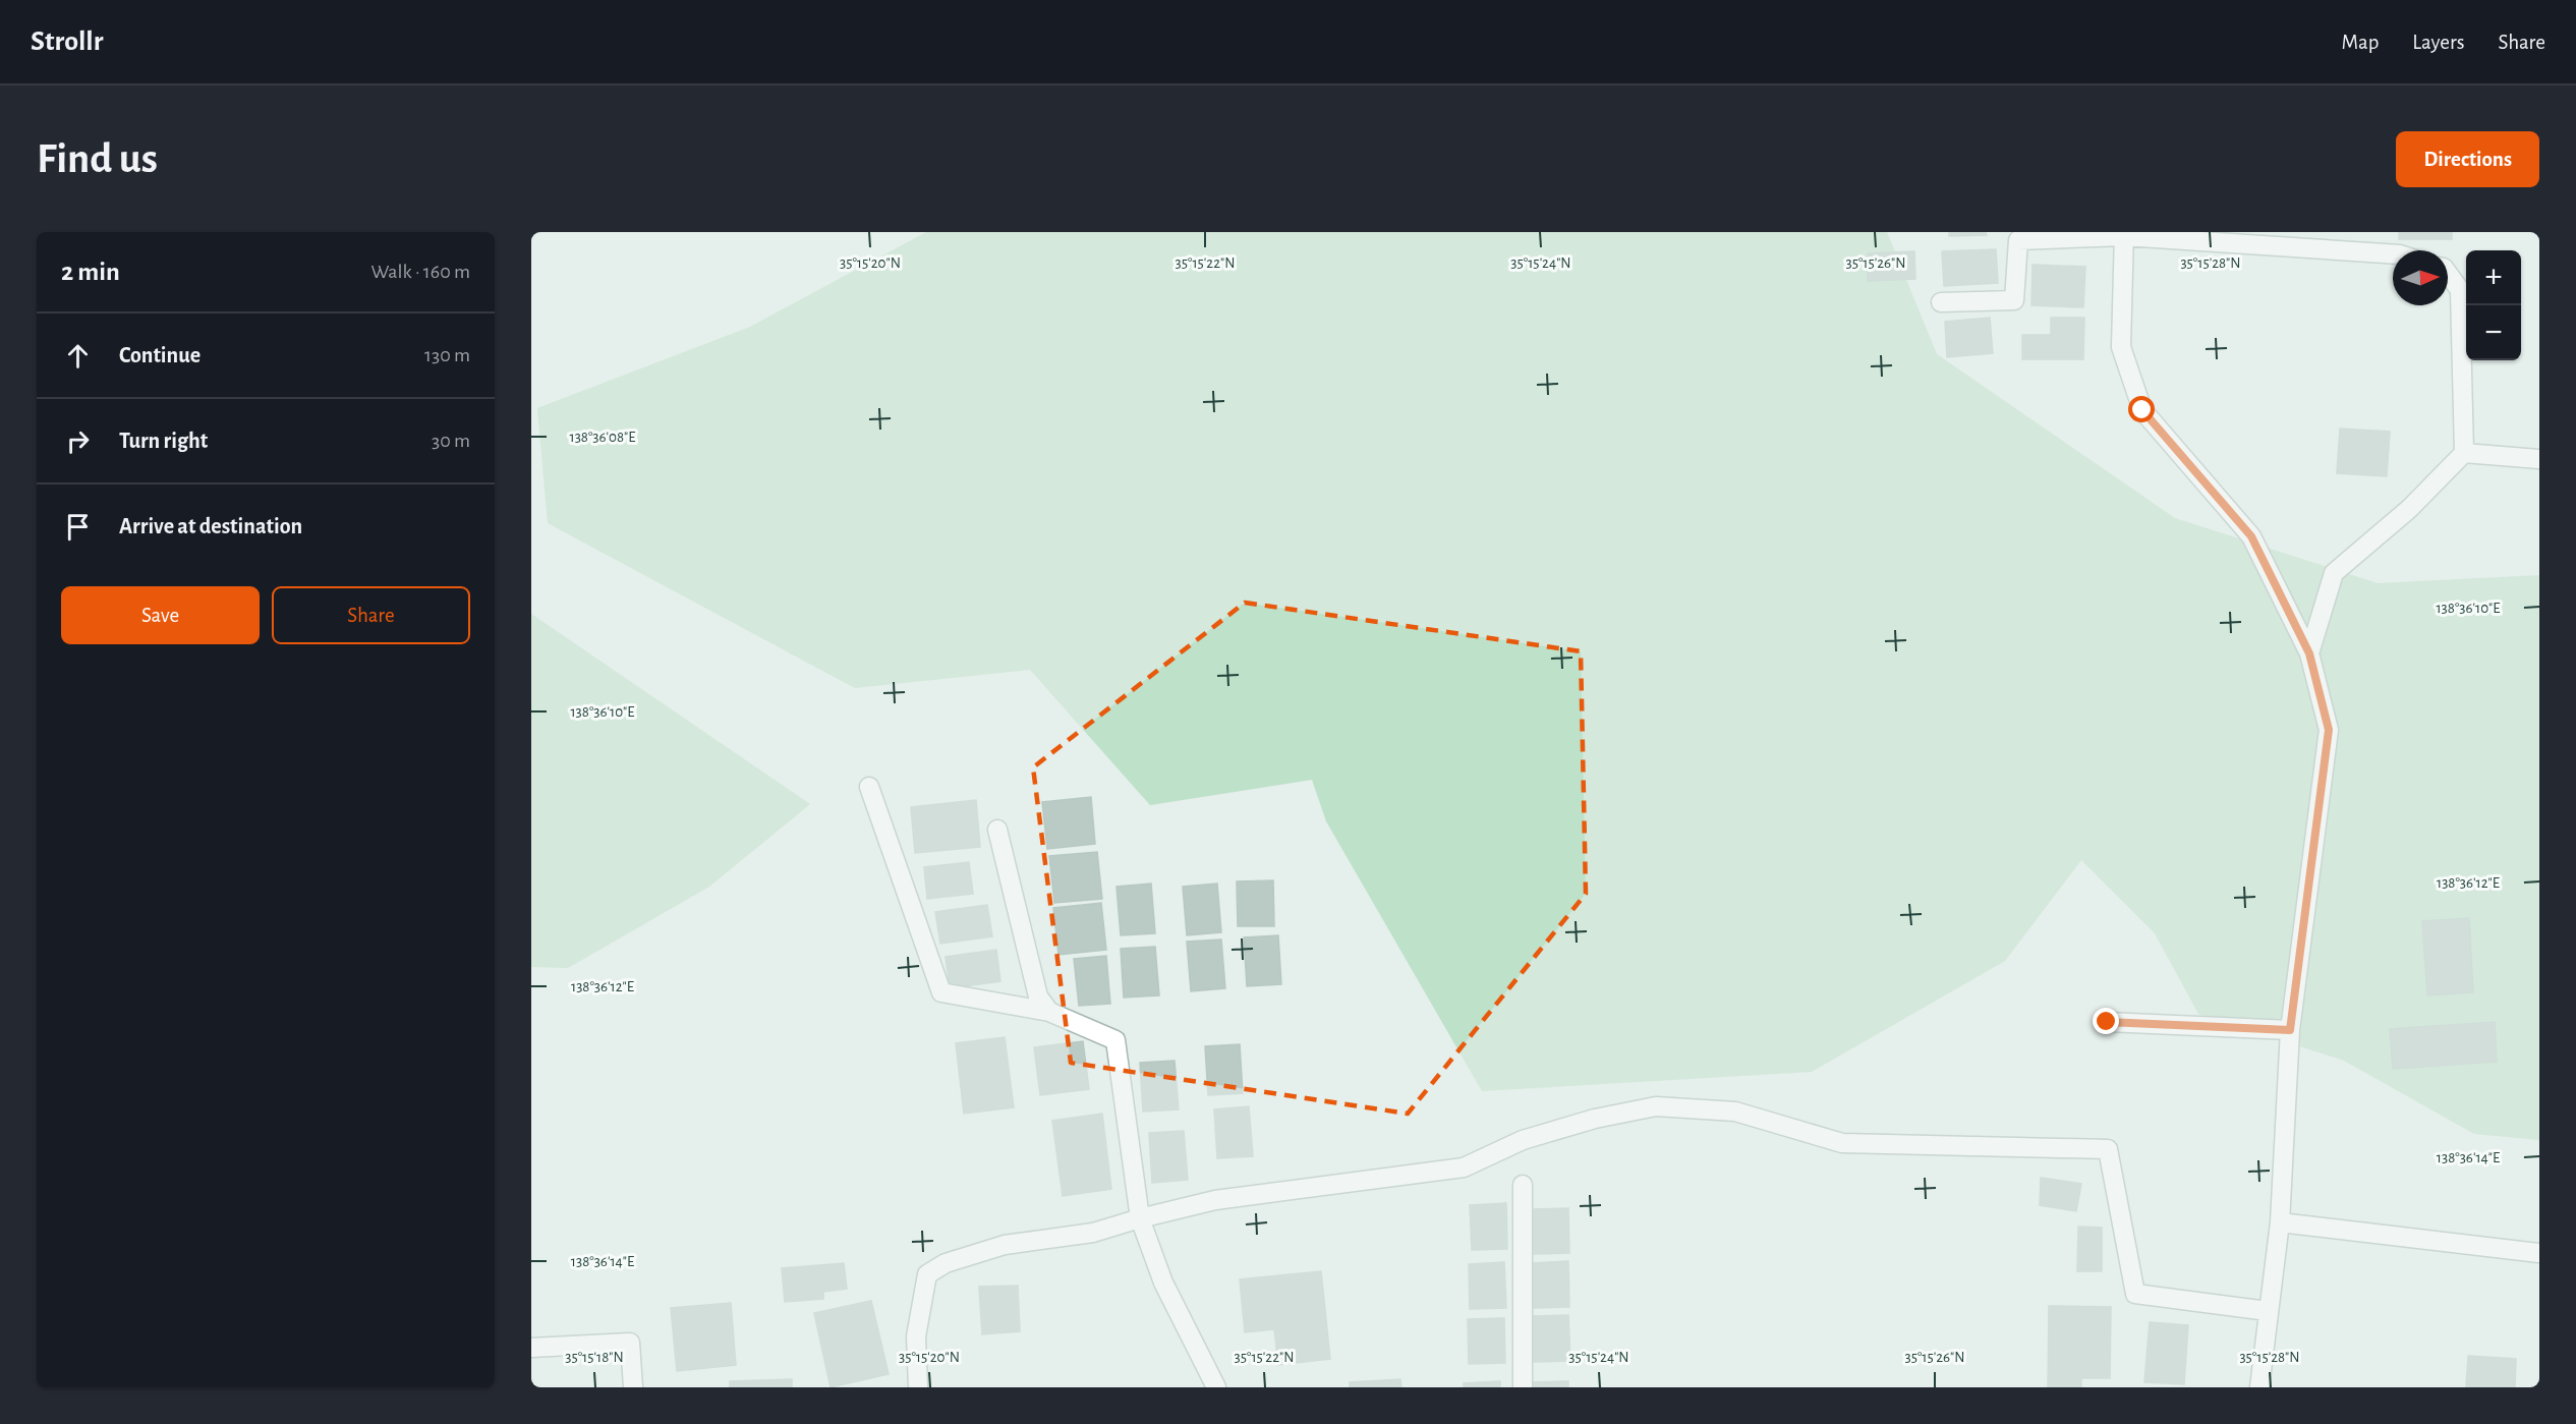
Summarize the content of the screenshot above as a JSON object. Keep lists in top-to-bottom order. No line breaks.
{"north":"right","page":{"header":"Strollr","nav":["Map","Layers","Share"],"buttons":["Directions",["Save","Share"]],"title":"Find us","heading":["2 min","Walk · 160 m"],"map_buttons":["+","−"],"list":[["Continue","130 m"],["Turn right","30 m"],"Arrive at destination"]},"coordinates":["35°15'20\"N","35°15'22\"N","35°15'24\"N","35°15'26\"N","35°15'28\"N","138°36'08\"E","138°36'10\"E","138°36'12\"E","138°36'14\"E","35°15'18\"N"]}
